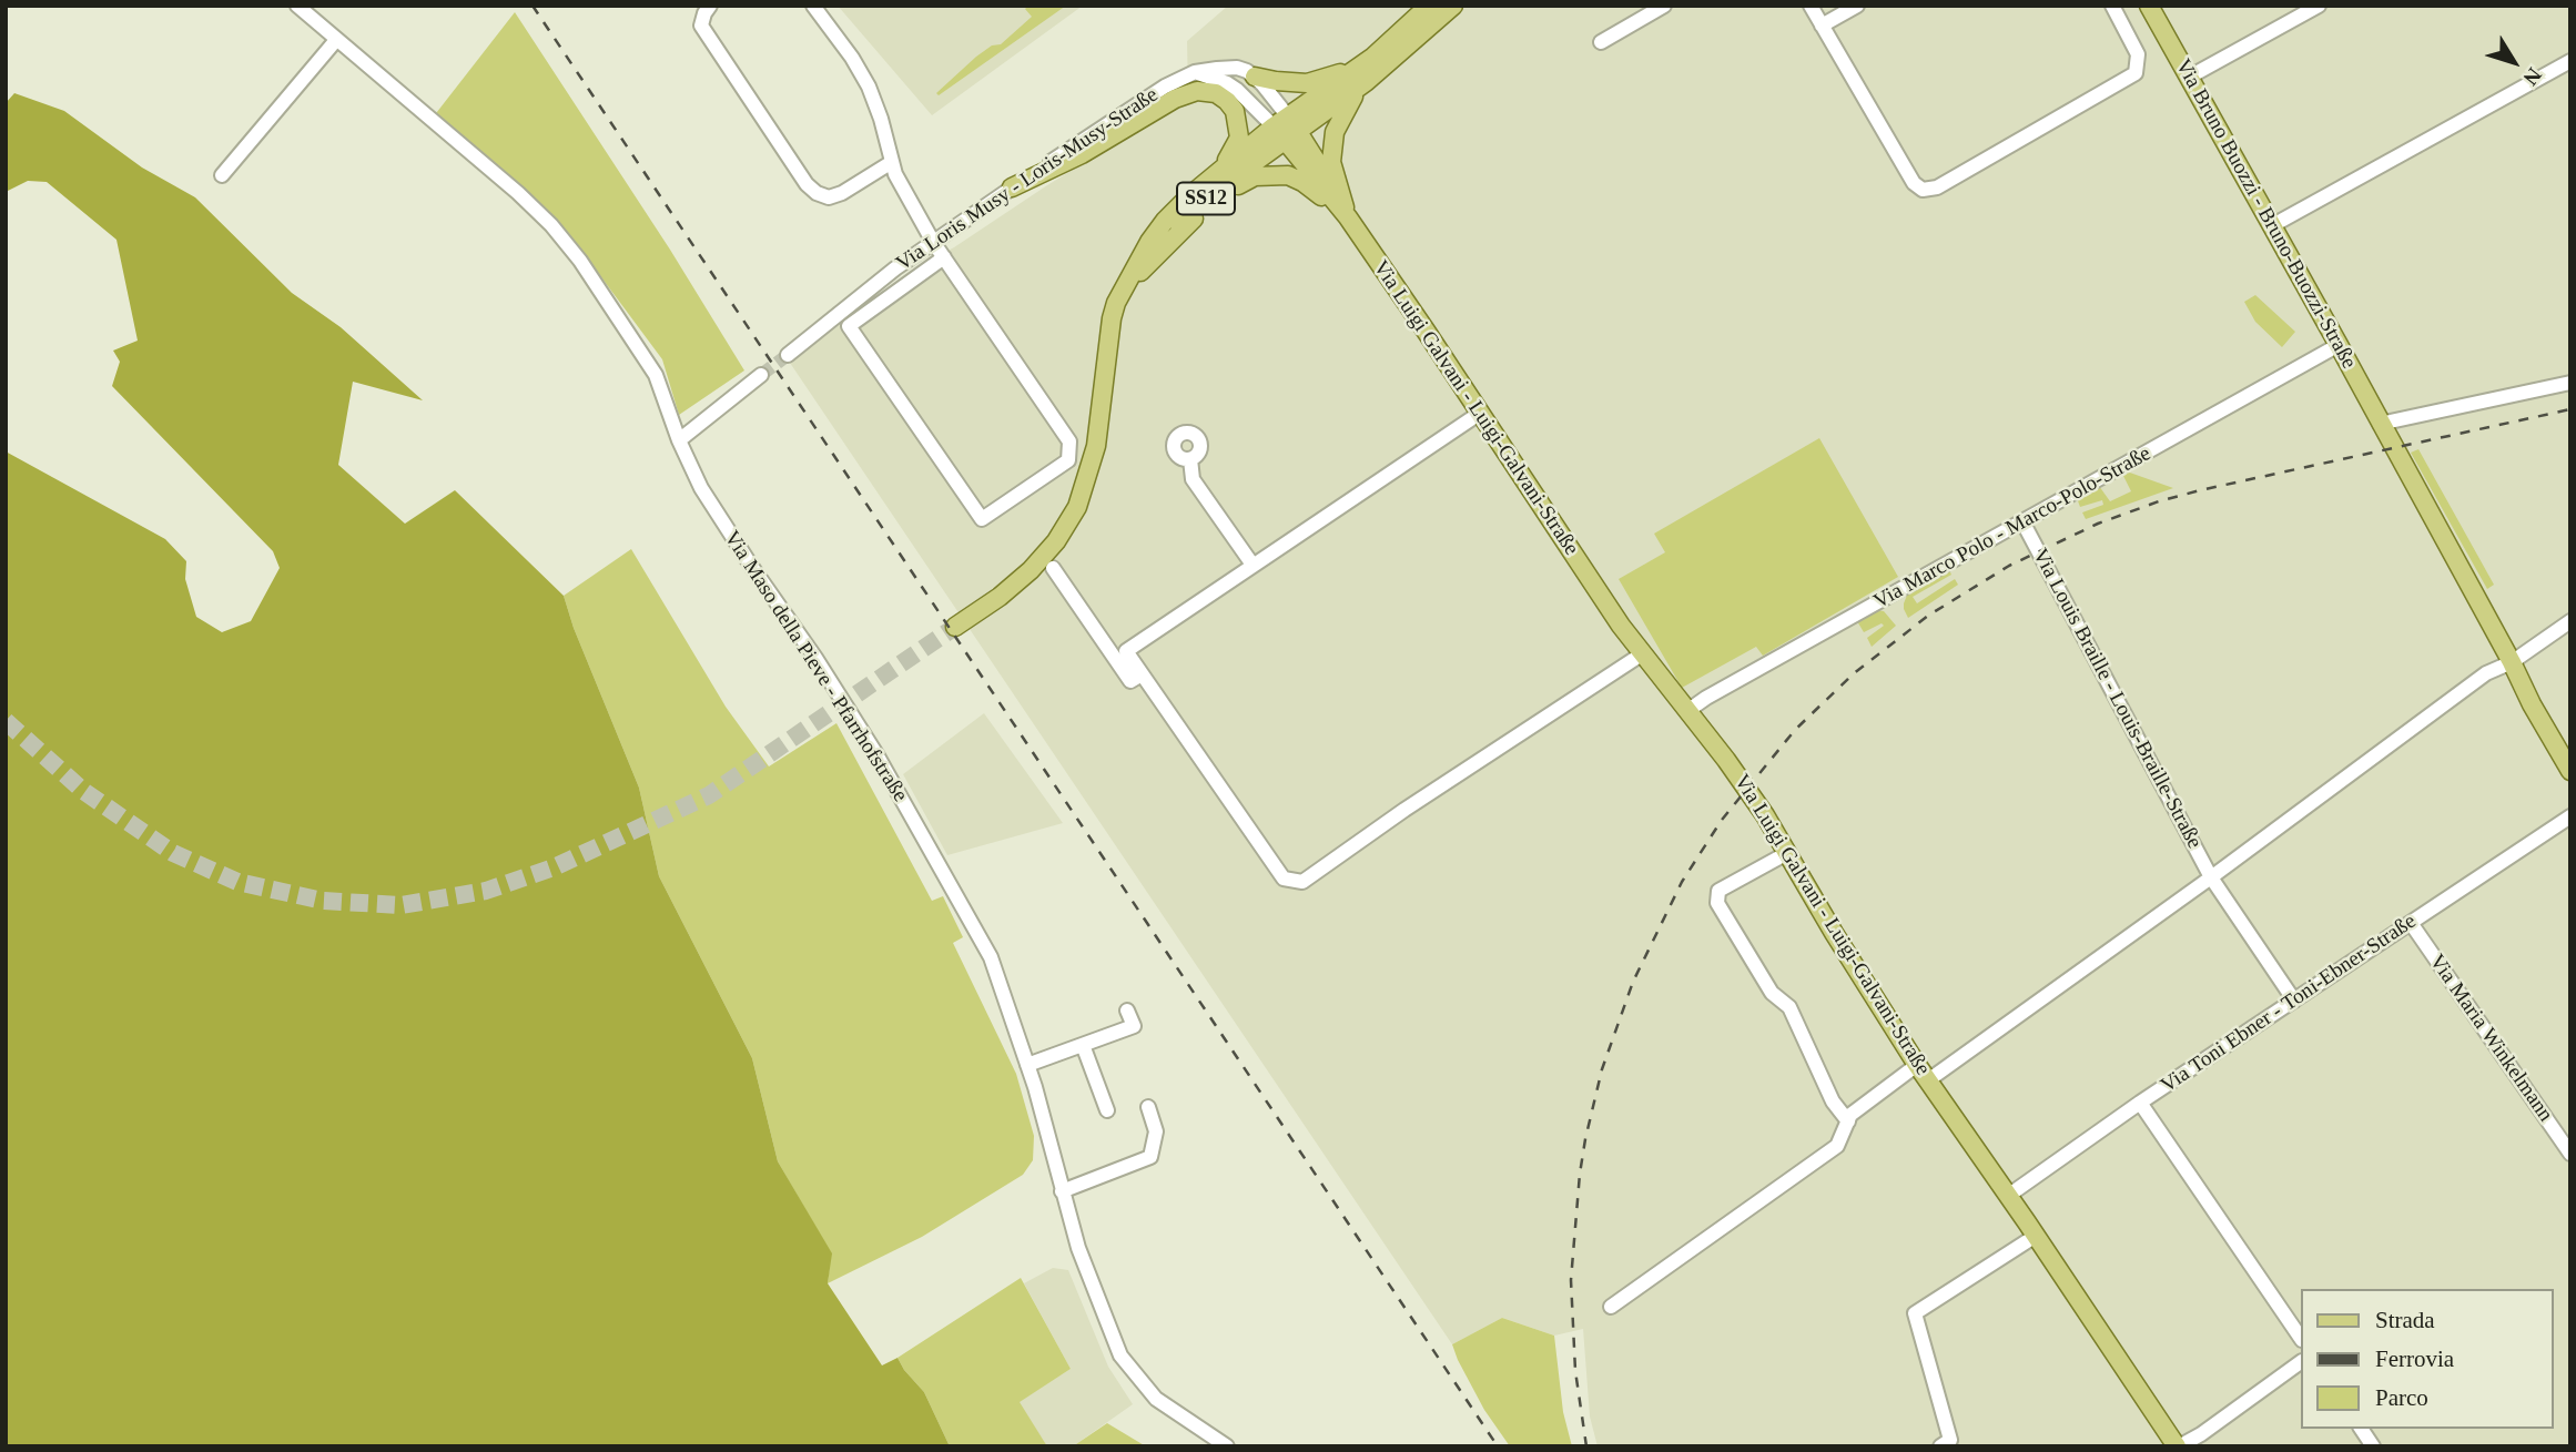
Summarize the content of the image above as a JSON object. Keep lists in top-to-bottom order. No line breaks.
{"streets":{"main road":["SS12","Via Bruno Buozzi - Bruno-Buozzi-Straße","Via Luigi Galvani - Luigi-Galvani-Straße"],"street":["Via Loris Musy - Loris-Musy-Straße","Via Marco Polo - Marco-Polo-Straße","Via Maso della Pieve - Pfarrhofstraße","Via Louis Braille - Louis-Braille-Straße","Via Toni Ebner - Toni-Ebner-Straße","Via Maria Winkelmann"]},"crossings":[["Via Bruno Buozzi - Bruno-Buozzi-Straße","Via Marco Polo - Marco-Polo-Straße"],["Via Luigi Galvani - Luigi-Galvani-Straße","Via Marco Polo - Marco-Polo-Straße"],["Via Luigi Galvani - Luigi-Galvani-Straße","Via Toni Ebner - Toni-Ebner-Straße"],["Via Marco Polo - Marco-Polo-Straße","Via Louis Braille - Louis-Braille-Straße"],["Via Louis Braille - Louis-Braille-Straße","Via Toni Ebner - Toni-Ebner-Straße"],["Via Toni Ebner - Toni-Ebner-Straße","Via Maria Winkelmann"]],"legend":["Strada","Ferrovia","Parco"],"north":"bottom right"}
